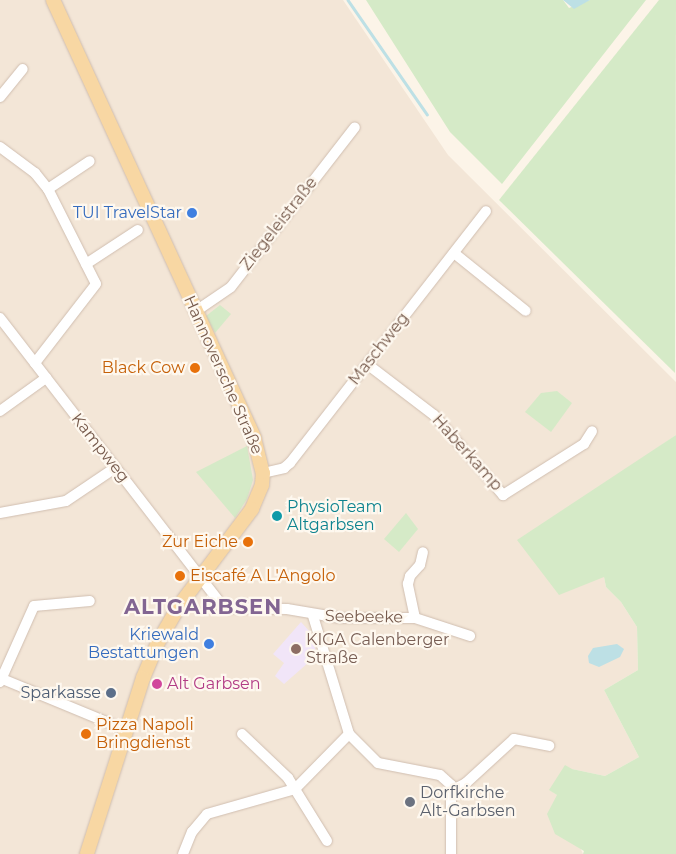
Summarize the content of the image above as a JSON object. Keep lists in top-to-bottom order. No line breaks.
{"streets":{"main road":["Hannoversche Straße"],"street":["Ziegeleistraße","Maschweg","Kampweg","Haberkamp","Seebeeke"]},"crossings":[["Ziegeleistraße","Hannoversche Straße"],["Maschweg","Hannoversche Straße"],["Maschweg","Haberkamp"],["Hannoversche Straße","Kampweg"],["Kampweg","Seebeeke"]],"districts":["ALTGARBSEN"],"places":["TUI TravelStar","Black Cow","PhysioTeam Altgarbsen","Zur Eiche","Eiscafé A L'Angolo","Kriewald Bestattungen","KIGA Calenberger Straße","Alt Garbsen","Sparkasse","Pizza Napoli Bringdienst","Dorfkirche Alt-Garbsen"]}
